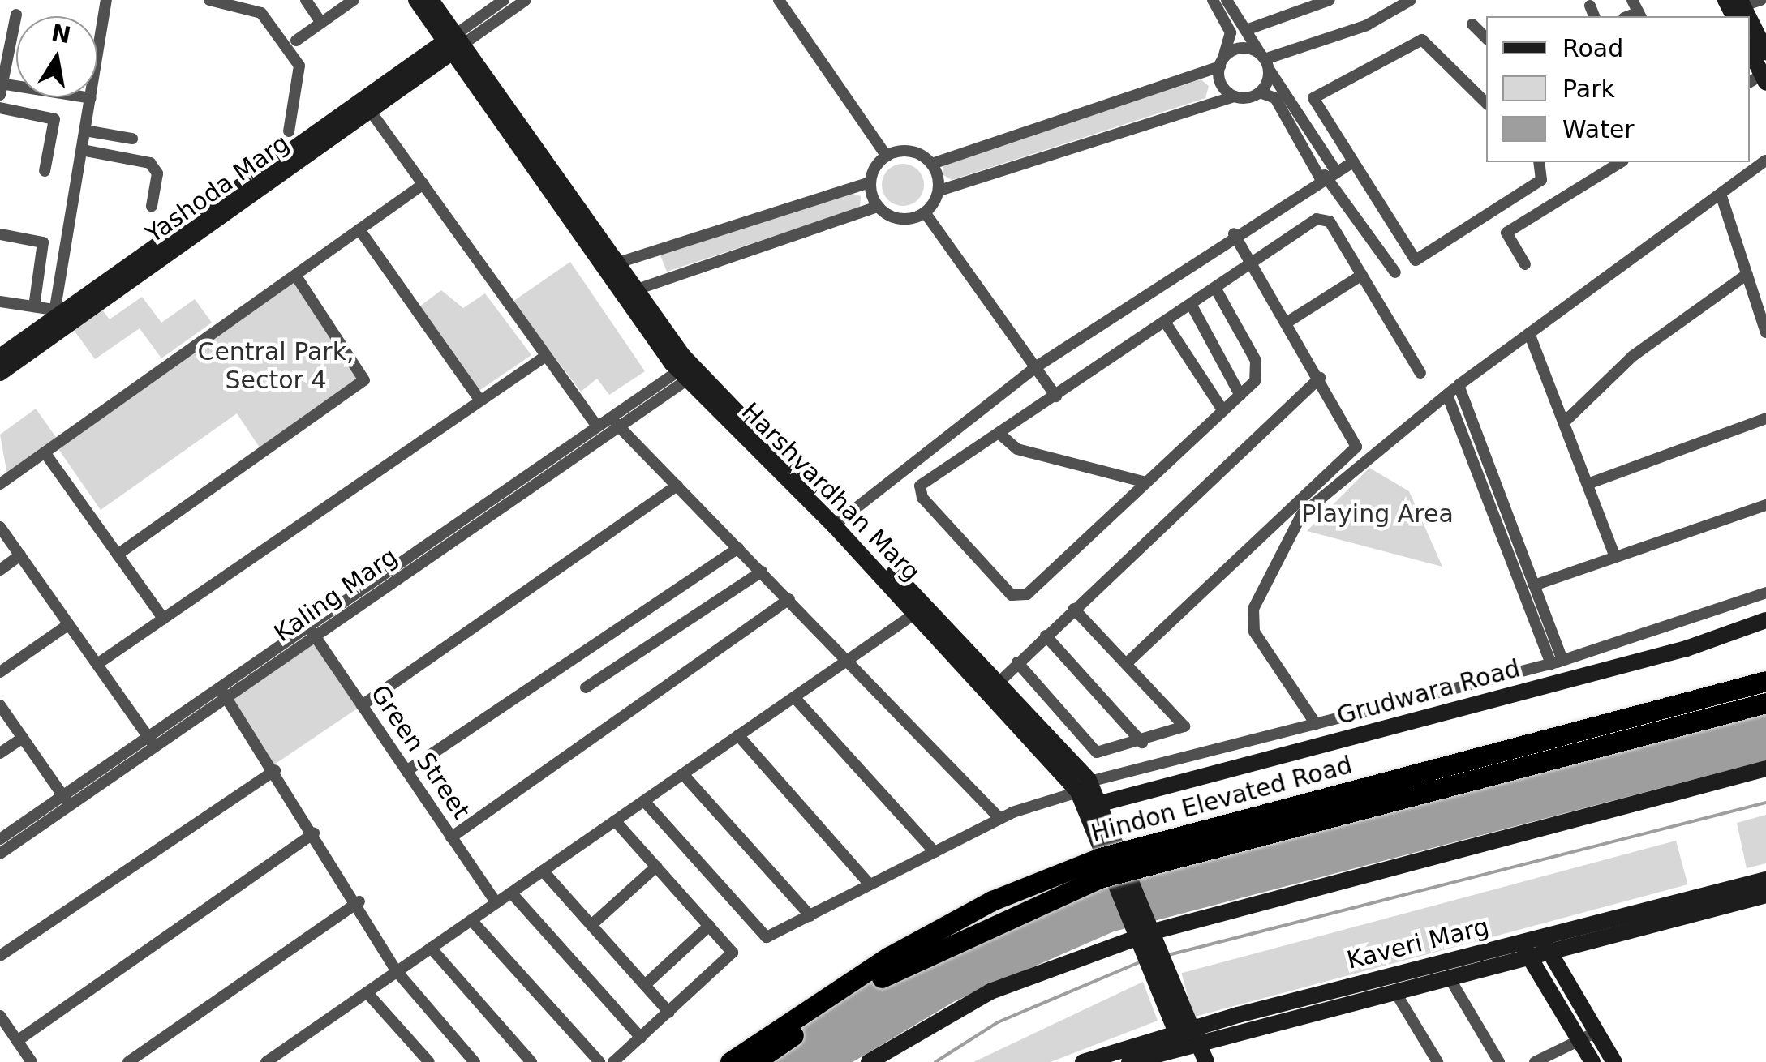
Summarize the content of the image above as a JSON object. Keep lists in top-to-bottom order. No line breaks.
{"streets":{"highway":["Hindon Elevated Road"],"street":["Yashoda Marg","Harshvardhan Marg","Kaling Marg","Grudwara Road","Green Street","Kaveri Marg"]},"crossings":[["Yashoda Marg","Harshvardhan Marg"],["Harshvardhan Marg","Kaling Marg"],["Harshvardhan Marg","Grudwara Road"],["Harshvardhan Marg","Kaveri Marg"],["Kaling Marg","Green Street"]],"parks":["Central Park, Sector 4","Playing Area"],"legend":["Road","Park","Water"],"north":"top"}
